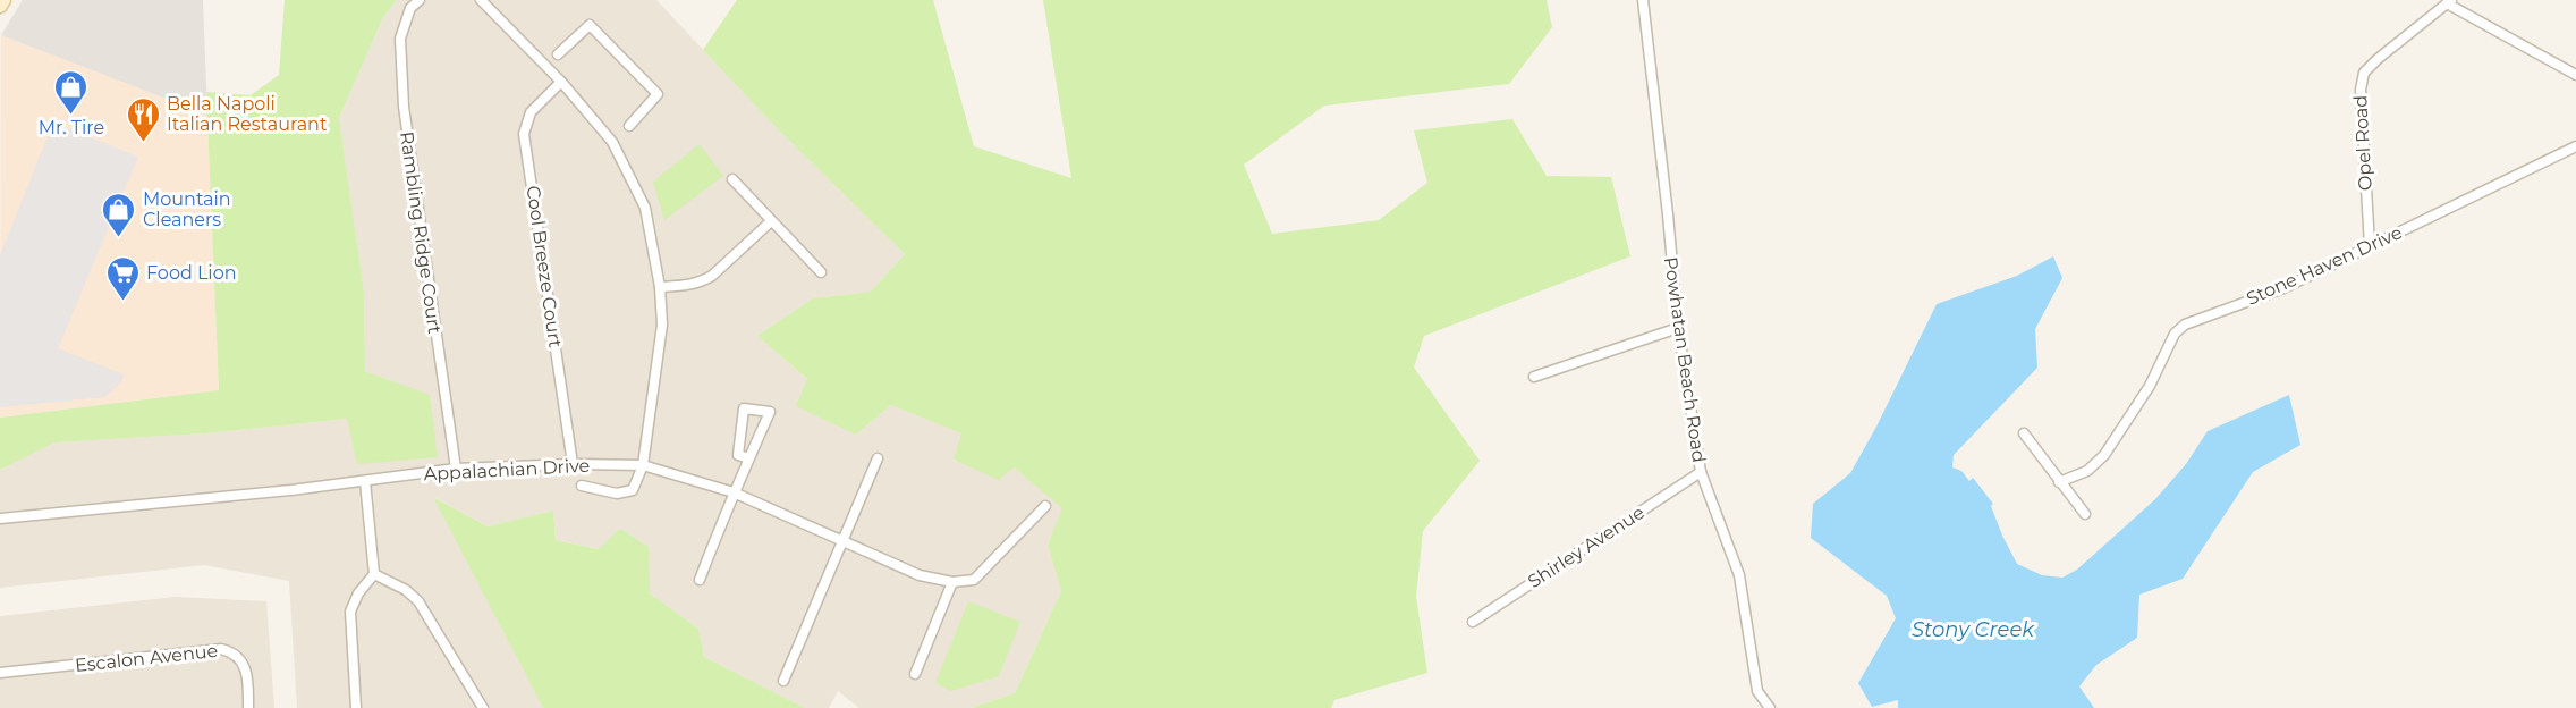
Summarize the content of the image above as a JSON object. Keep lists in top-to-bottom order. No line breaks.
{"streets":{"street":["Opel Road","Rambling Ridge Court","Stone Haven Drive","Cool Breeze Court","Powhatan Beach Road","Appalachian Drive","Shirley Avenue","Escalon Avenue"]},"crossings":[["Opel Road","Stone Haven Drive"],["Rambling Ridge Court","Appalachian Drive"],["Cool Breeze Court","Appalachian Drive"],["Powhatan Beach Road","Shirley Avenue"]],"water":["Stony Creek"],"places":{"shop":["Mr. Tire","Mountain Cleaners"],"restaurant":["Bella Napoli Italian Restaurant"],"supermarket":["Food Lion"]}}
